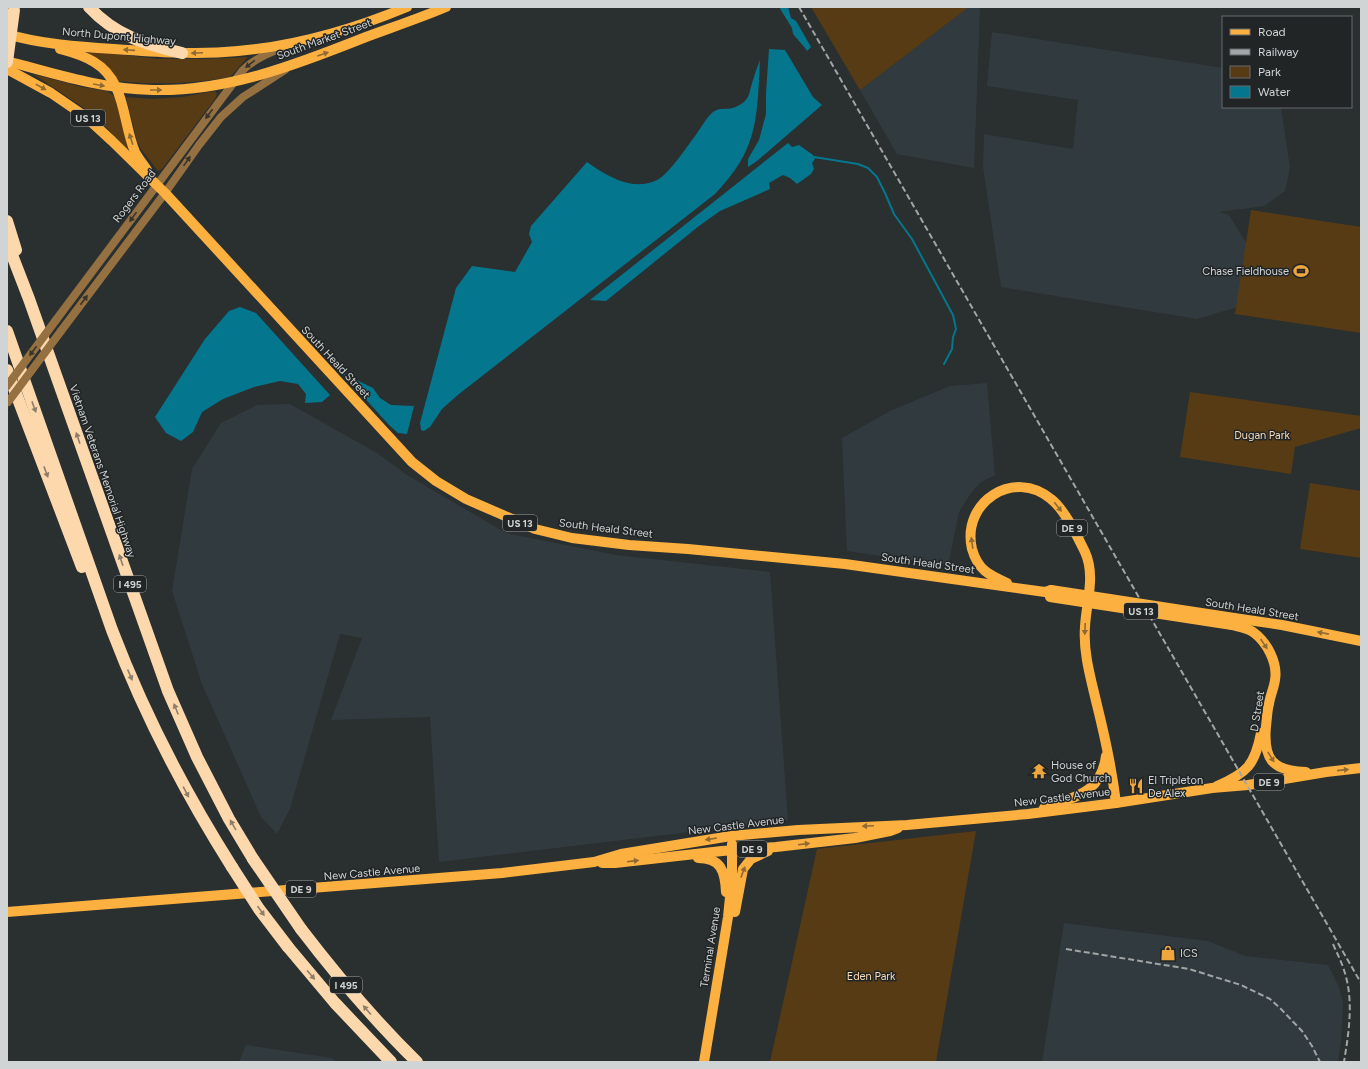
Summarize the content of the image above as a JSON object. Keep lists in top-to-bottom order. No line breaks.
{"streets":{"highway":["Vietnam Veterans Memorial Highway","I 495"],"main road":["North Dupont Highway","South Market Street","US 13","South Heald Street","DE 9","D Street","New Castle Avenue","Terminal Avenue"],"street":["Rogers Road"]},"crossings":[["North Dupont Highway","South Market Street"],["North Dupont Highway","South Heald Street"],["South Market Street","Rogers Road"],["Rogers Road","South Heald Street"],["South Heald Street","DE 9"],["South Heald Street","D Street"],["DE 9","New Castle Avenue"],["D Street","New Castle Avenue"],["New Castle Avenue","Terminal Avenue"]],"parks":["Dugan Park","Eden Park"],"places":{"sports":["Chase Fieldhouse"],"temple":["House of God Church"],"restaurant":["El Tripleton De Alex"],"shop":["ICS"]},"legend":["Road","Railway","Park","Water"]}
